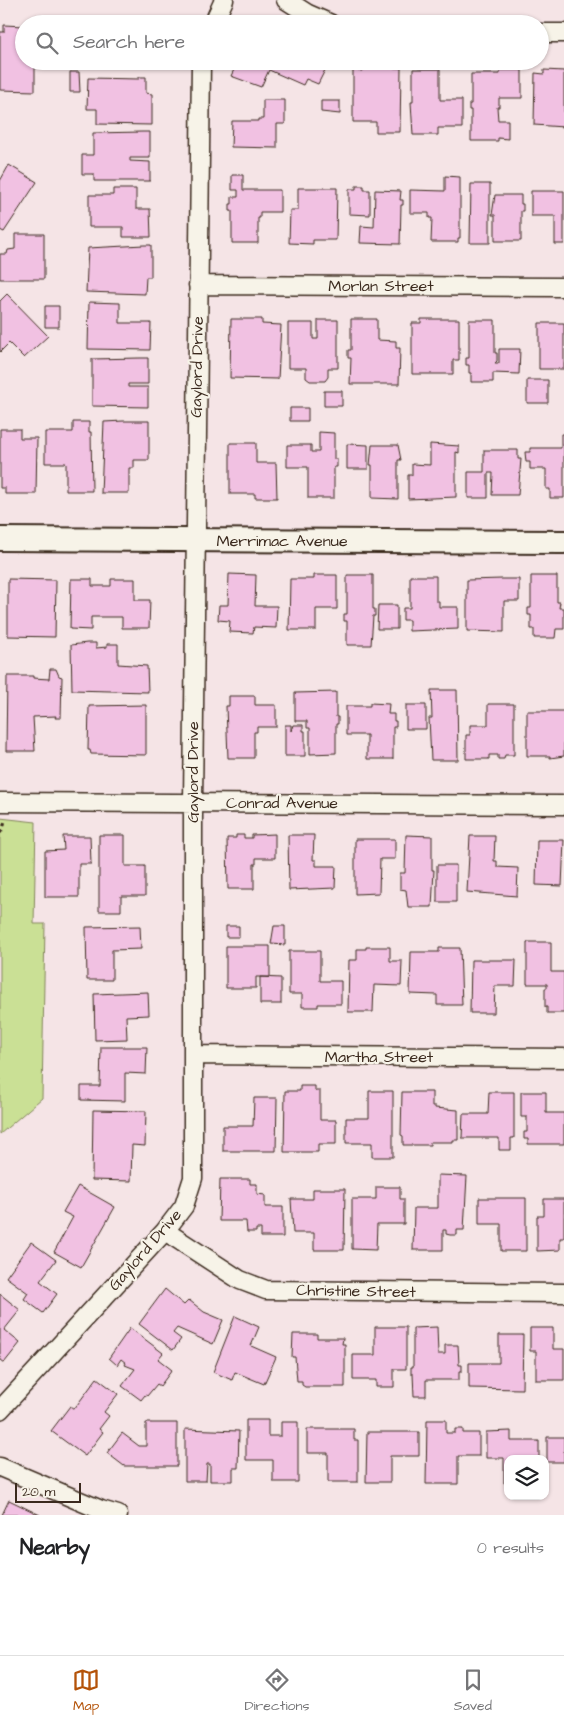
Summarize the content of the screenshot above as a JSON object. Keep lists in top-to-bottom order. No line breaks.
{"streets":{"street":["Morlan Street","Gaylord Drive","Merrimac Avenue","Conrad Avenue","Martha Street","Christine Street"]},"crossings":[["Morlan Street","Gaylord Drive"],["Gaylord Drive","Merrimac Avenue"],["Gaylord Drive","Conrad Avenue"],["Gaylord Drive","Martha Street"],["Gaylord Drive","Christine Street"]],"scale_bar":"20 m","page":{"search":"Search here","scale":"20 m","heading":["Nearby","0 results"],"nav":["Map","Directions","Saved"]}}
